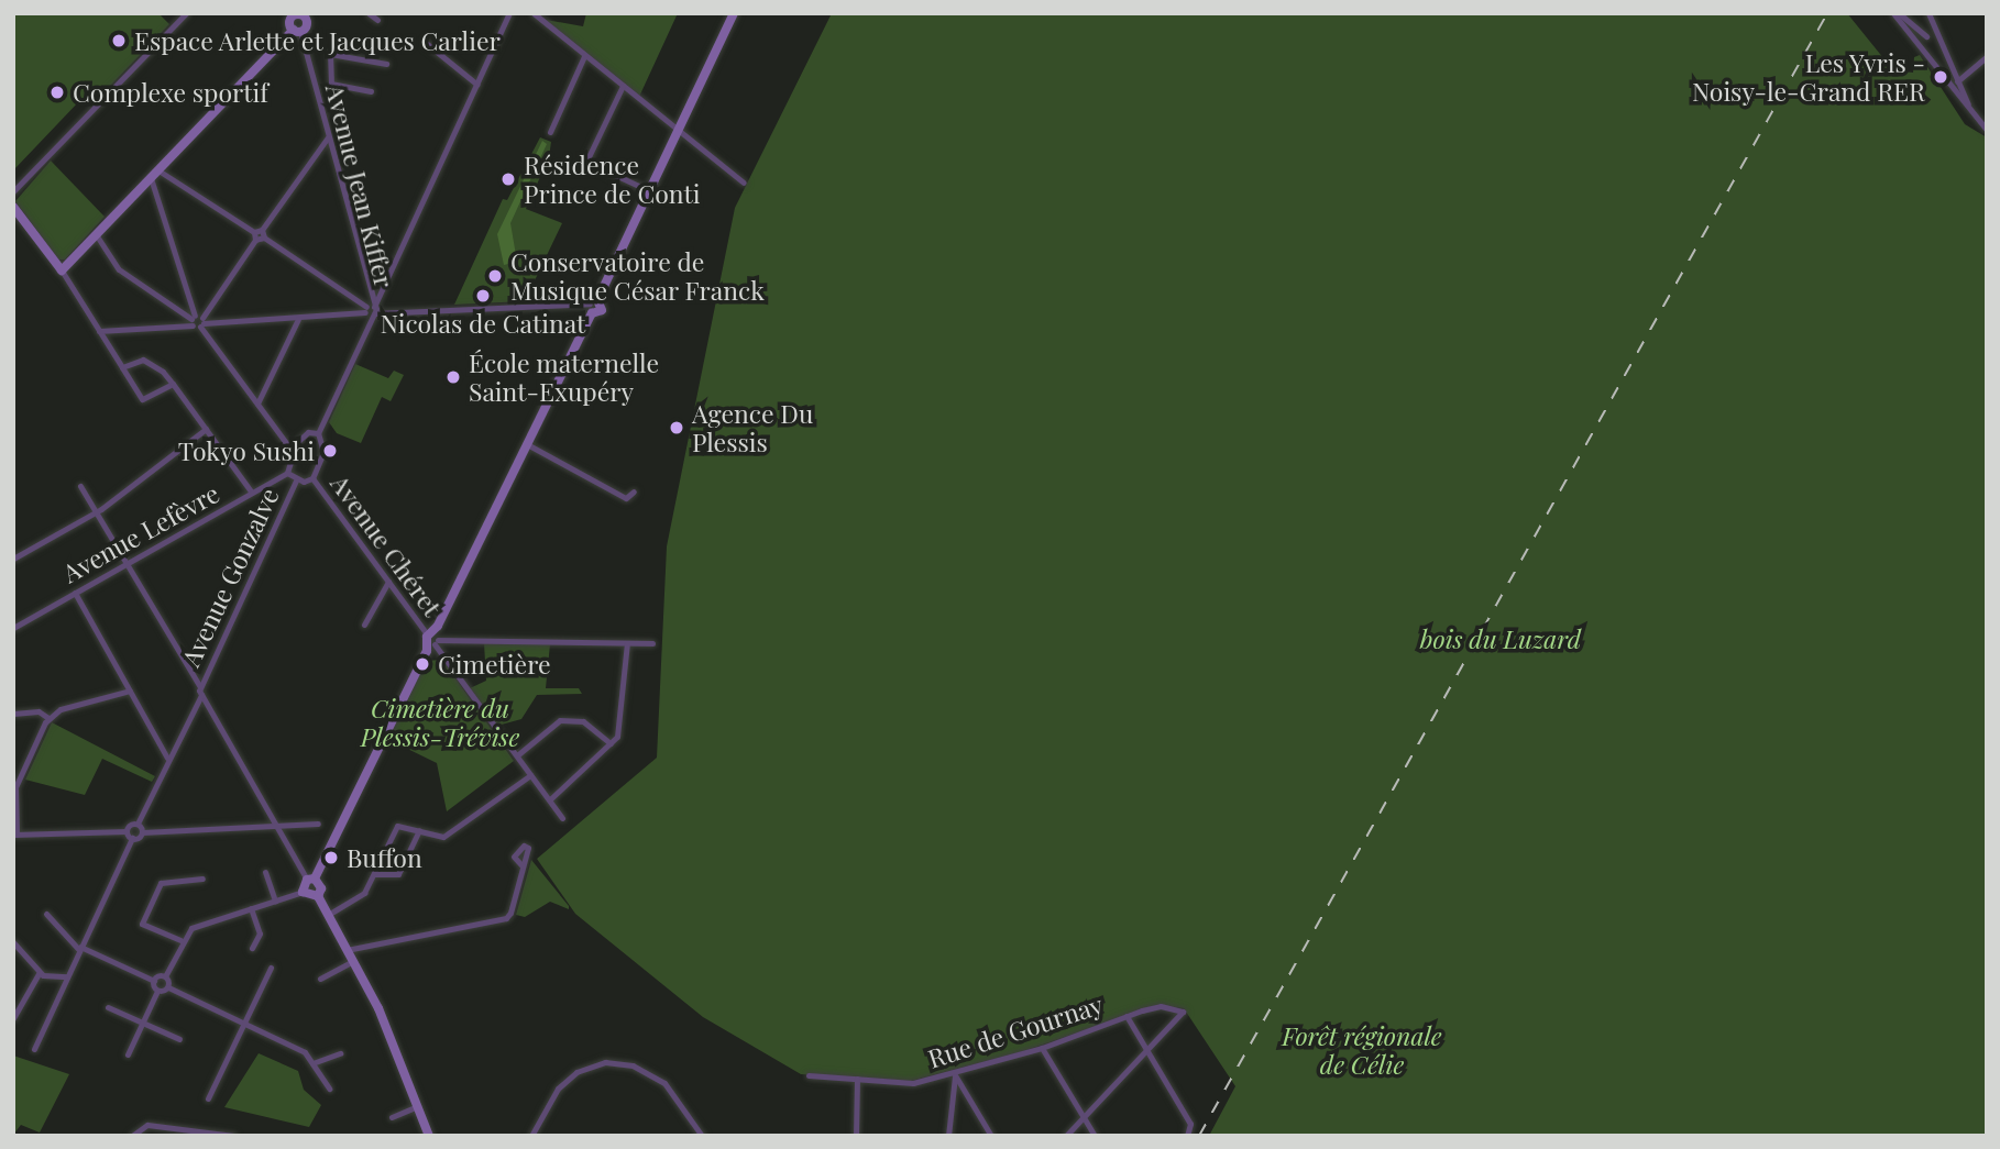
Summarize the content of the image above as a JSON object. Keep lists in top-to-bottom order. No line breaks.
{"streets":{"street":["Avenue Jean Kiffer","Avenue Lefèvre","Avenue Chéret","Avenue Gonzalve","Rue de Gournay"]},"parks":["bois du Luzard","Cimetière du Plessis-Trévise","Forêt régionale de Célie"],"places":["Espace Arlette et Jacques Carlier","Les Yvris - Noisy-le-Grand RER","Complexe sportif","Résidence Prince de Conti","Conservatoire de Musique César Franck","Nicolas de Catinat","École maternelle Saint-Exupéry","Agence Du Plessis","Tokyo Sushi","Cimetière","Buffon"]}
